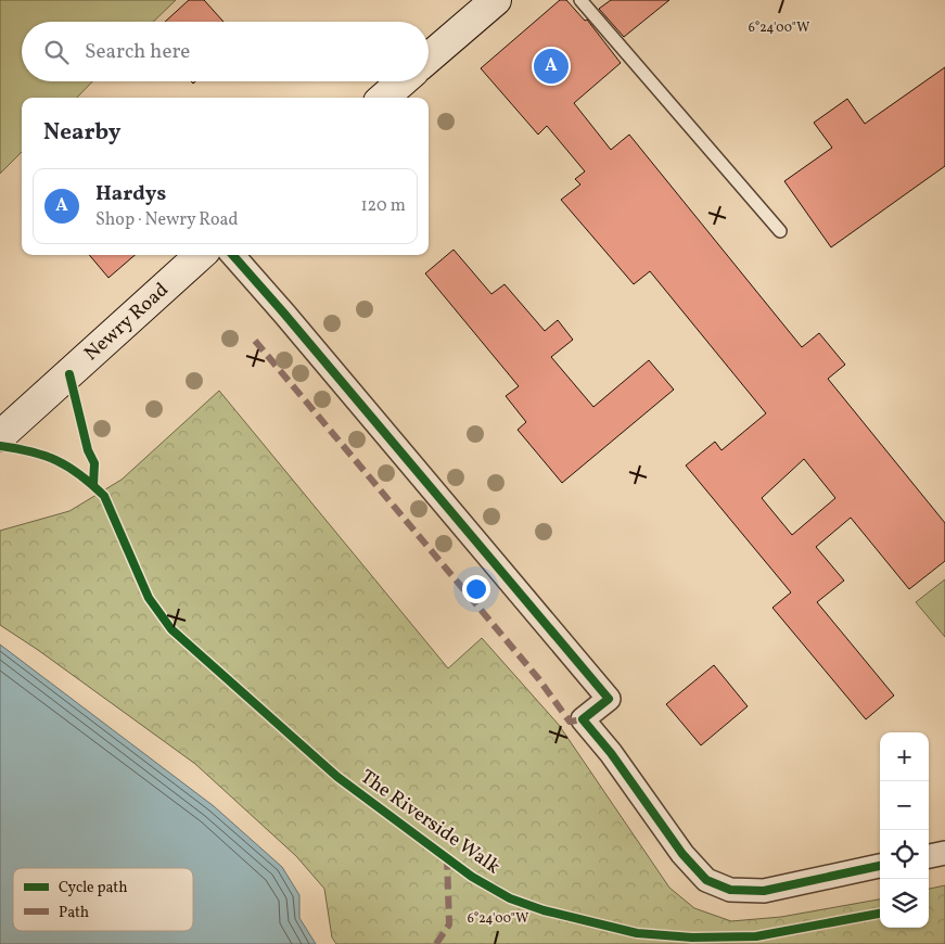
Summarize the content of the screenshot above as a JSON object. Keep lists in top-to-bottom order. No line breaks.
{"streets":{"main road":["Newry Road"],"cycle path":["The Riverside Walk"]},"legend":["Cycle path","Path"],"page":{"search":"Search here","pins":"A","heading":"Nearby","list":[{"mark":"A","name":"Hardys","note":"Shop · Newry Road","value":"120 m"}],"map_buttons":["+","−"]},"coordinates":["6°24'00\"W"]}
